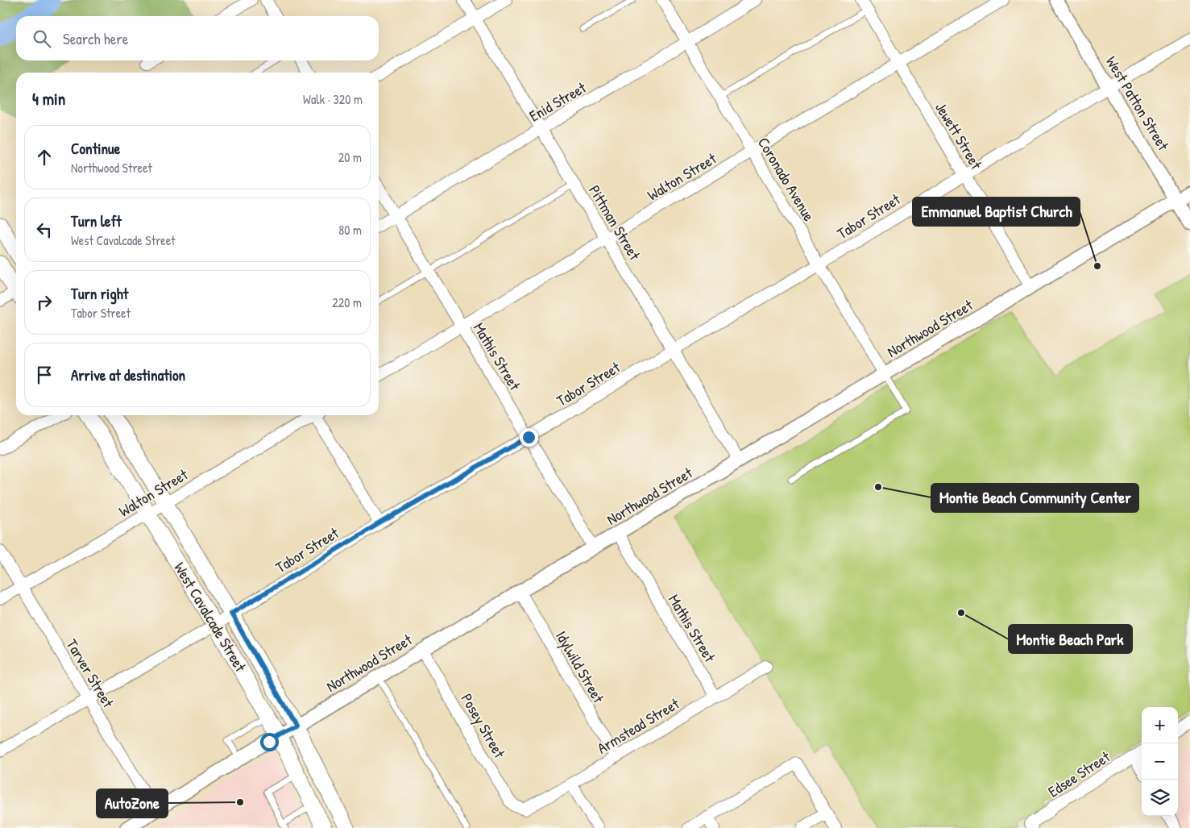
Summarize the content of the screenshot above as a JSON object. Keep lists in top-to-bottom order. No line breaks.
{"streets":{"main road":["West Cavalcade Street"],"street":["Enid Street","West Patton Street","Jewett Street","Walton Street","Coronado Avenue","Tabor Street","Pittman Street","Northwood Street","Mathis Street","Idylwild Street","Tarver Street","Posey Street","Armstead Street","Edsee Street"]},"crossings":[["Enid Street","Coronado Avenue"],["Enid Street","Pittman Street"],["Enid Street","Mathis Street"],["West Patton Street","Tabor Street"],["West Patton Street","Northwood Street"],["Jewett Street","Walton Street"],["Jewett Street","Tabor Street"],["Jewett Street","Northwood Street"],["Walton Street","Coronado Avenue"],["Walton Street","Pittman Street"],["Walton Street","Mathis Street"],["Walton Street","West Cavalcade Street"],["Walton Street","Tarver Street"],["Coronado Avenue","Tabor Street"],["Coronado Avenue","Northwood Street"],["Tabor Street","Pittman Street"],["Tabor Street","Mathis Street"],["Tabor Street","West Cavalcade Street"],["Tabor Street","Tarver Street"],["Pittman Street","Northwood Street"],["Northwood Street","Mathis Street"],["Northwood Street","West Cavalcade Street"],["Northwood Street","Idylwild Street"],["Northwood Street","Tarver Street"],["Northwood Street","Posey Street"],["Mathis Street","Armstead Street"],["Idylwild Street","Armstead Street"],["Posey Street","Armstead Street"]],"places":["Emmanuel Baptist Church","Montie Beach Community Center","Montie Beach Park","AutoZone"],"page":{"search":"Search here","heading":["4 min","Walk · 320 m"],"list":[["Continue","Northwood Street","20 m"],["Turn left","West Cavalcade Street","80 m"],["Turn right","Tabor Street","220 m"],"Arrive at destination"],"map_buttons":["+","−"]}}
